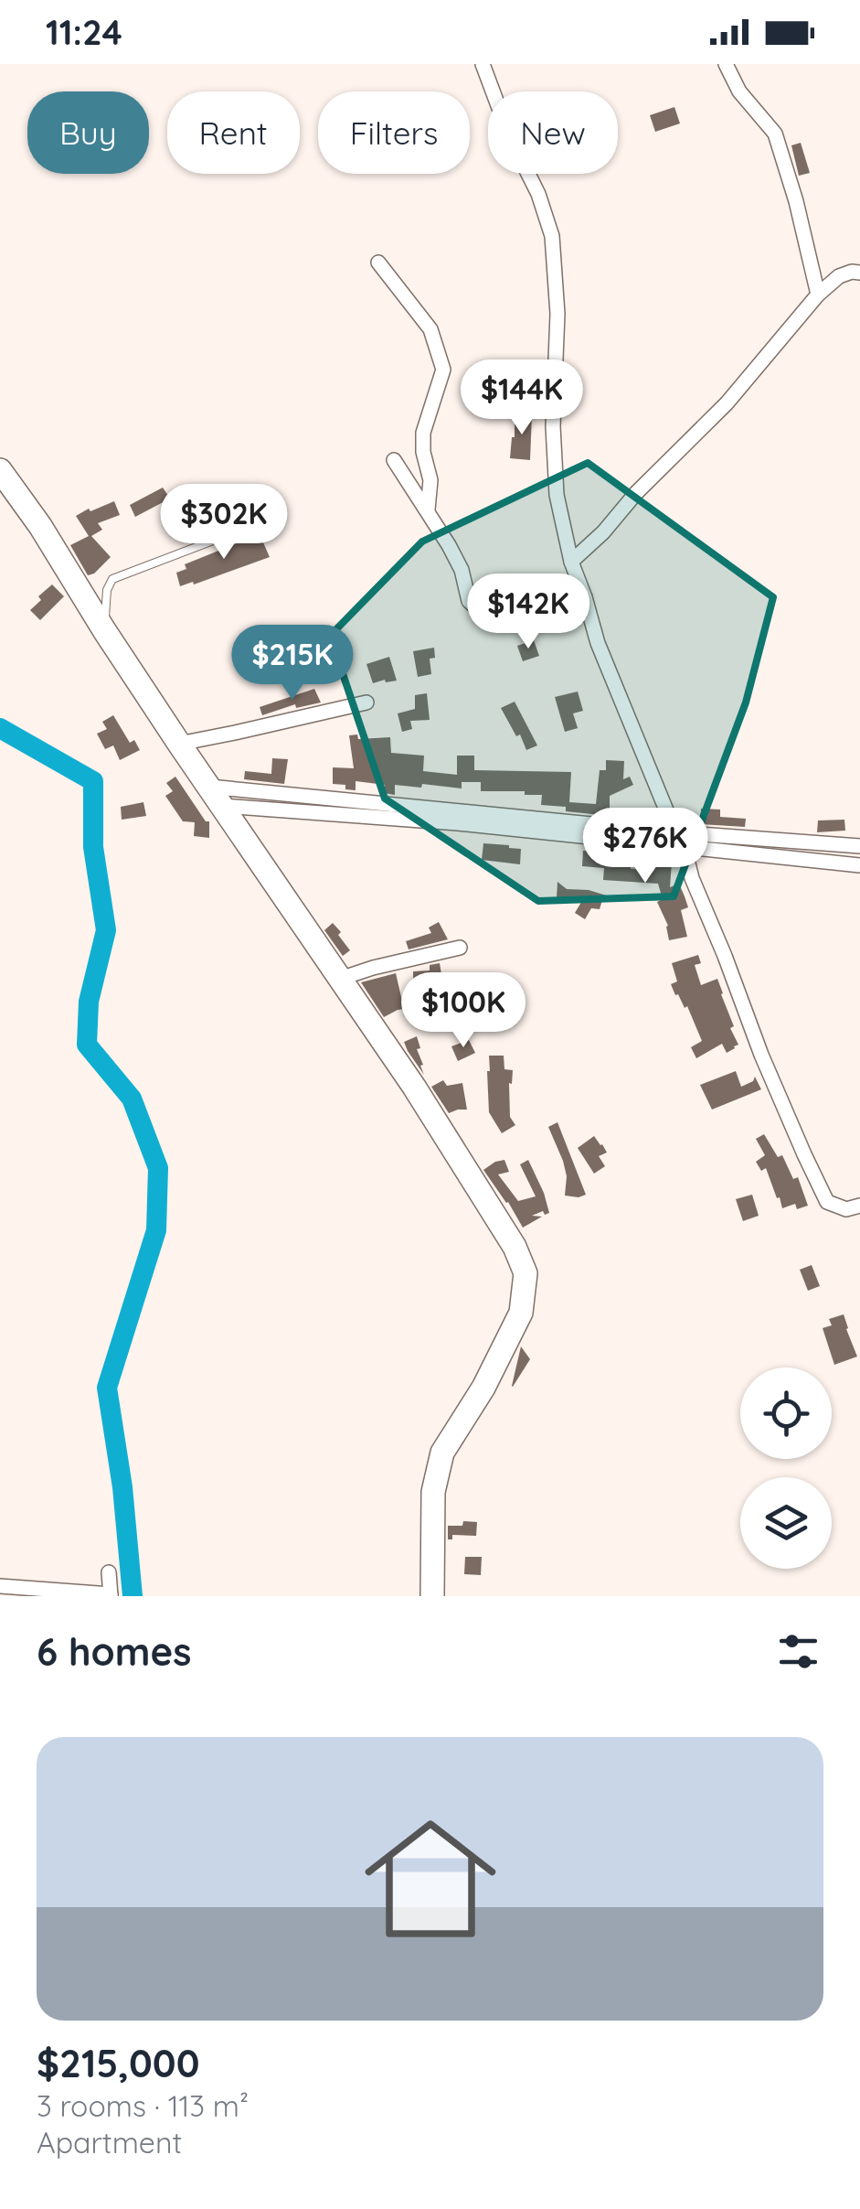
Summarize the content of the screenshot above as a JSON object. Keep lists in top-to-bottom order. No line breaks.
{"page":{"status":"11:24","chip":["Buy","Rent","Filters","New"],"price":["$144K","$302K","$142K","$215K","$276K","$100K"],"heading":"6 homes","list":[{"name":"$215,000","note":"3 rooms · 113 m² · Apartment"}]}}
